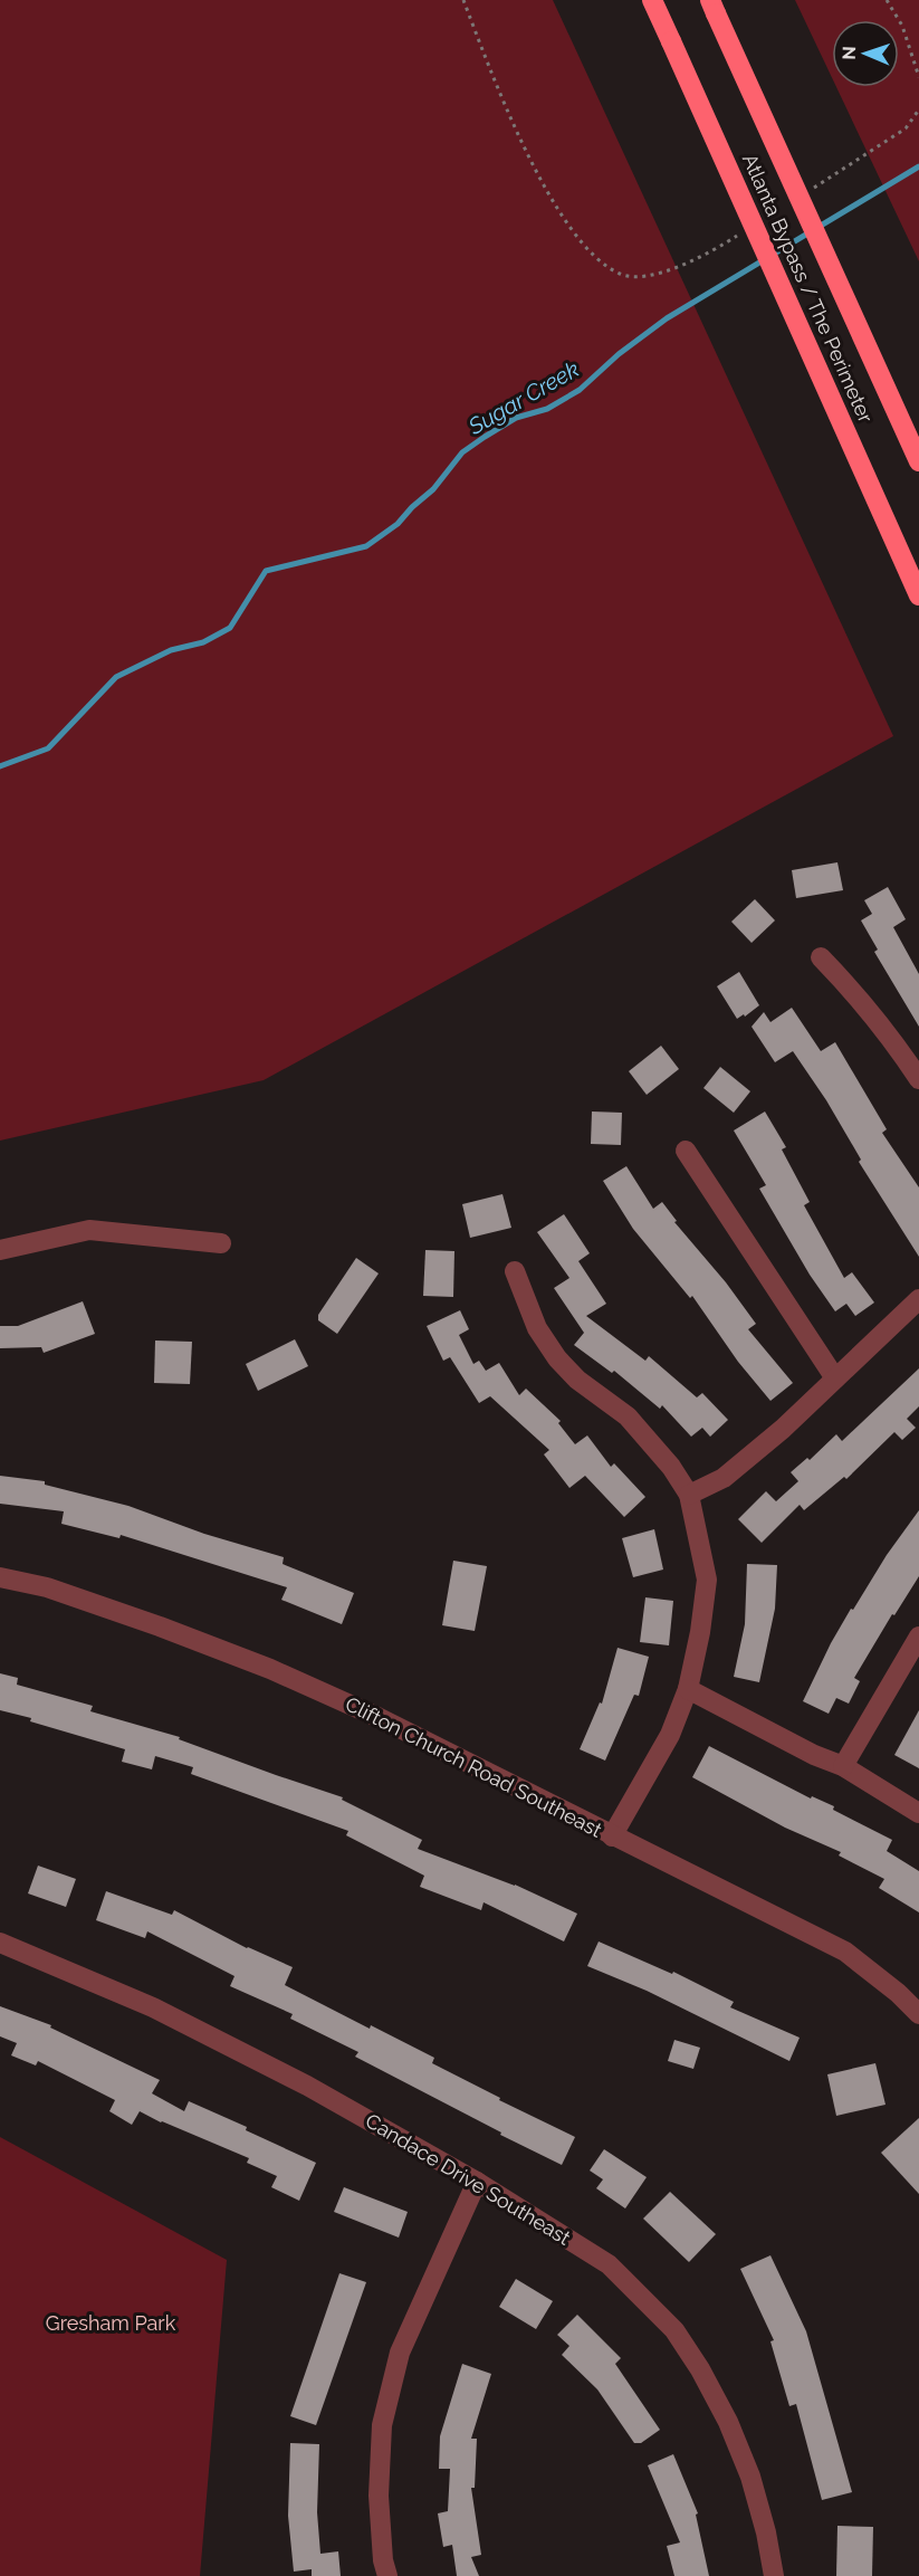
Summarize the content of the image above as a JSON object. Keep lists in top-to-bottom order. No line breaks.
{"streets":{"highway":["Atlanta Bypass / The Perimeter"],"street":["Clifton Church Road Southeast","Candace Drive Southeast"]},"water":["Sugar Creek"],"parks":["Gresham Park"],"north":"left"}
